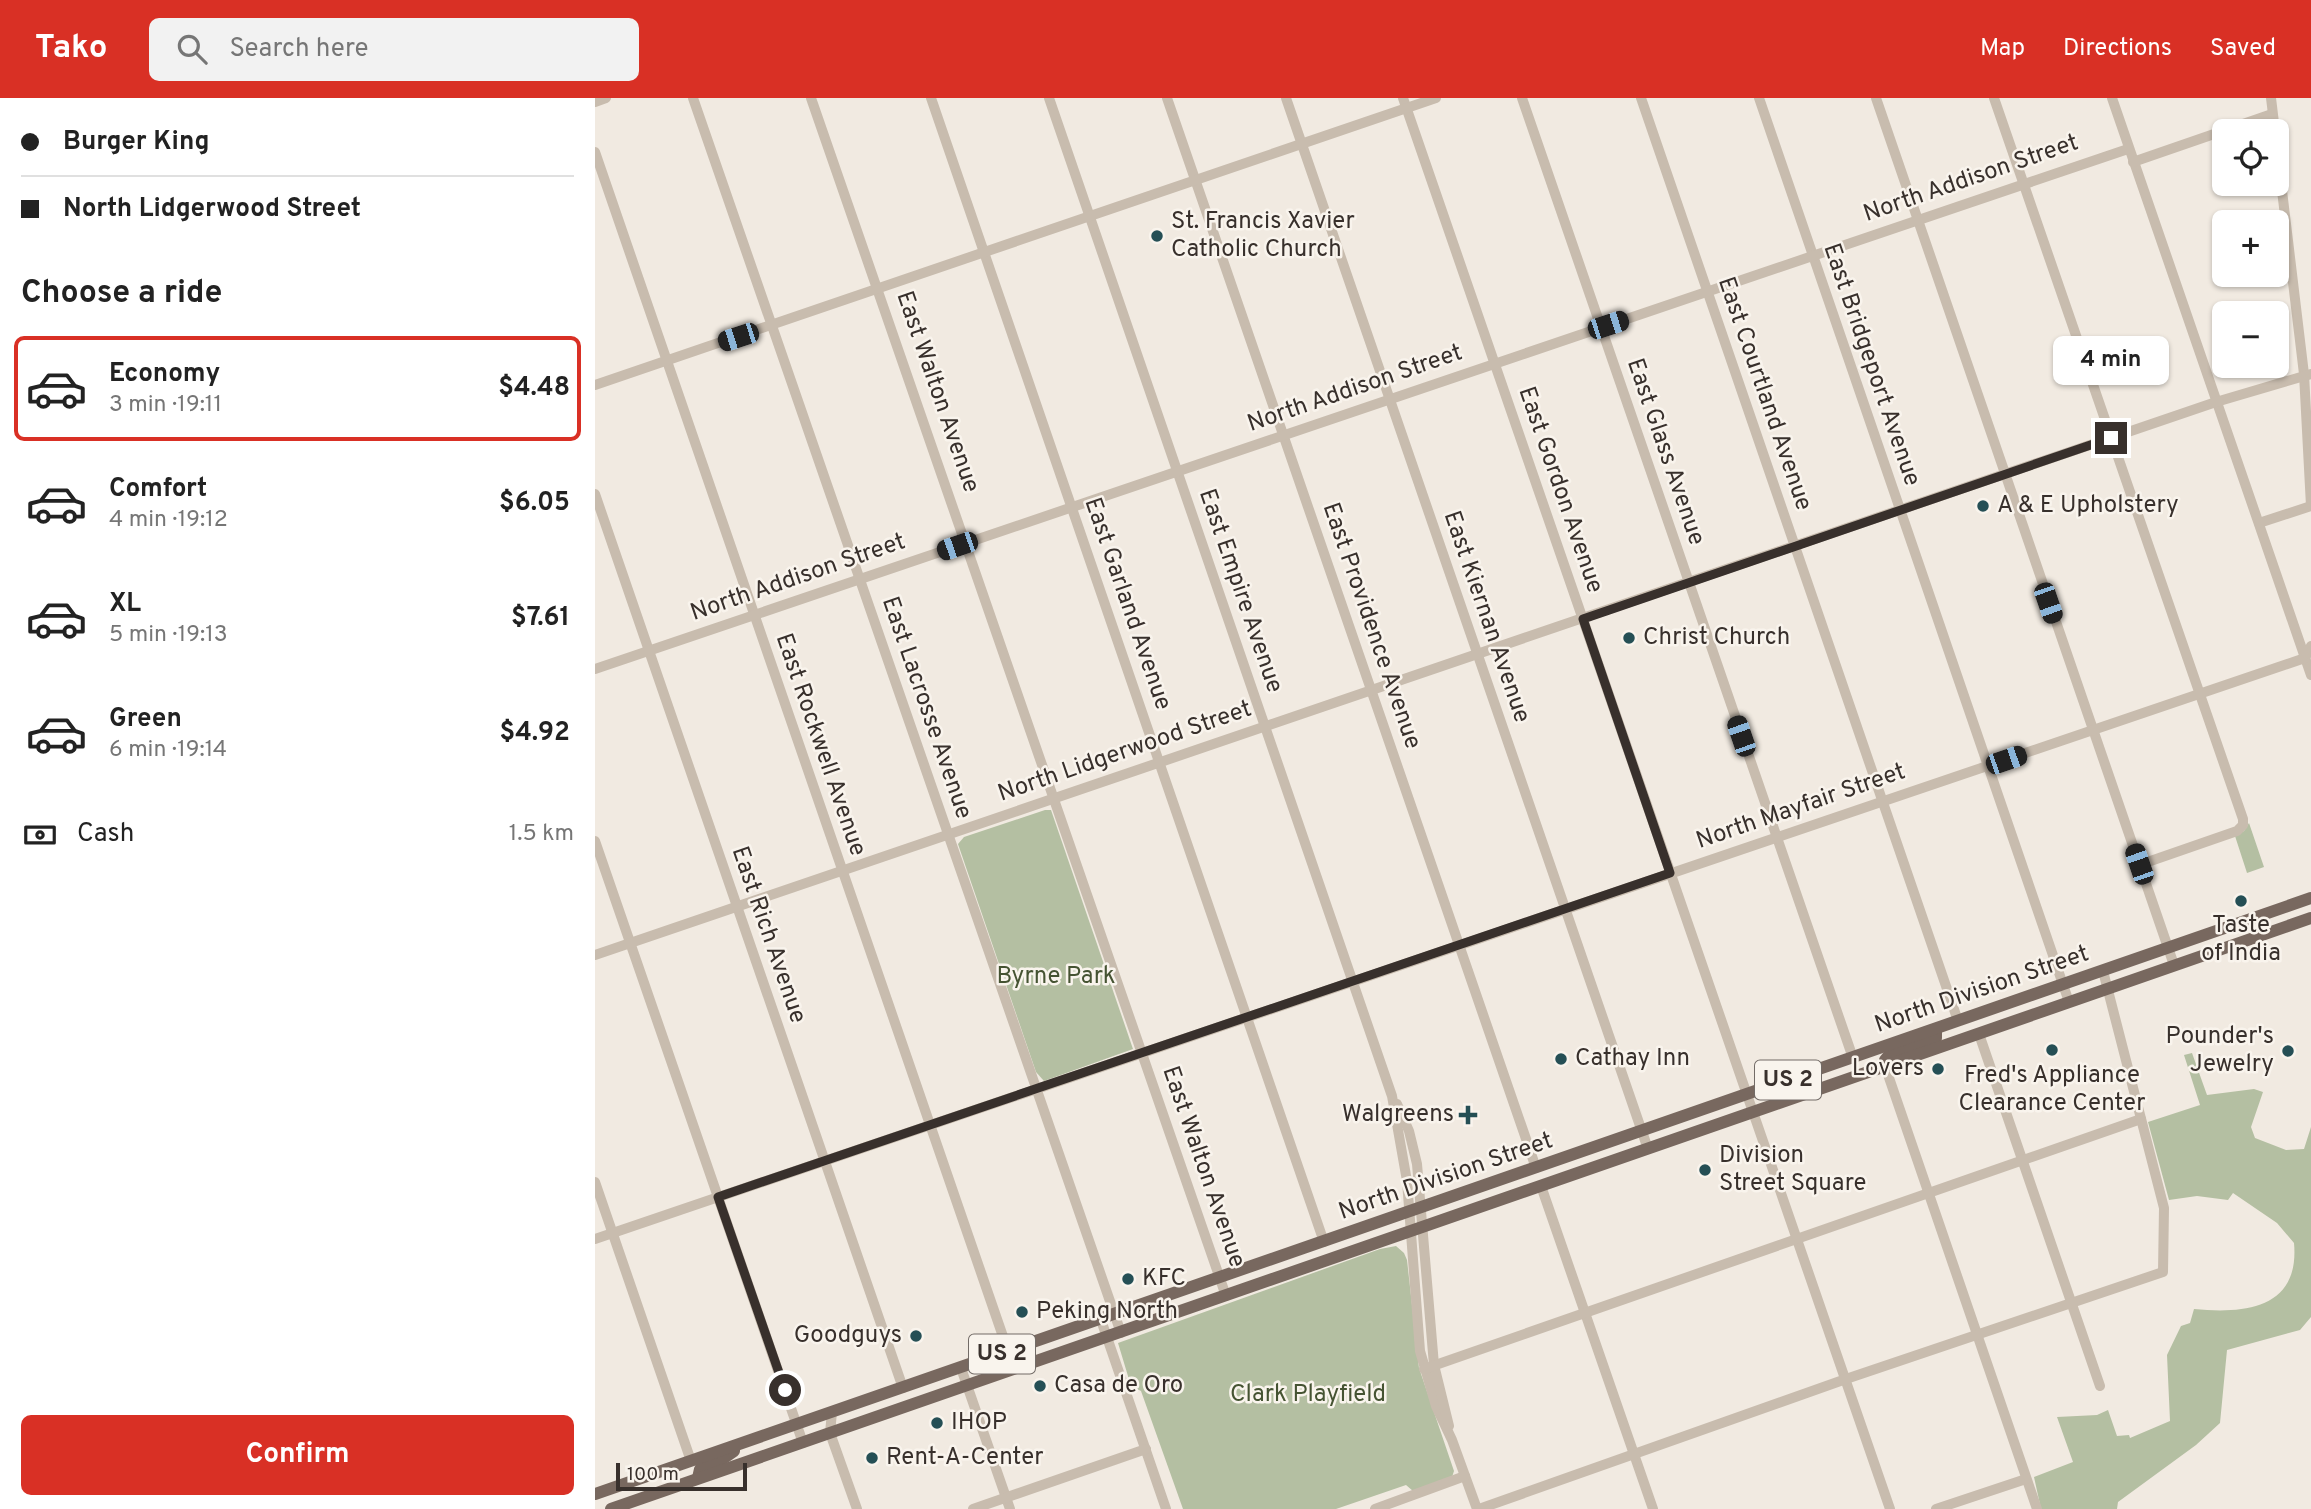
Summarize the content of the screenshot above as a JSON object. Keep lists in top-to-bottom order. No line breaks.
{"streets":{"main road":["North Division Street","US 2"],"street":["North Addison Street","East Bridgeport Avenue","East Walton Avenue","East Courtland Avenue","East Glass Avenue","East Gordon Avenue","East Empire Avenue","East Garland Avenue","East Kiernan Avenue","East Providence Avenue","East Lacrosse Avenue","East Rockwell Avenue","North Lidgerwood Street","North Mayfair Street","East Rich Avenue"]},"crossings":[["North Addison Street","East Bridgeport Avenue"],["North Addison Street","East Walton Avenue"],["North Addison Street","East Courtland Avenue"],["North Addison Street","East Glass Avenue"],["North Addison Street","East Gordon Avenue"],["North Addison Street","East Empire Avenue"],["North Addison Street","East Garland Avenue"],["North Addison Street","East Kiernan Avenue"],["North Addison Street","East Providence Avenue"],["North Addison Street","East Lacrosse Avenue"],["North Addison Street","East Rockwell Avenue"],["North Addison Street","East Rich Avenue"],["East Bridgeport Avenue","North Lidgerwood Street"],["East Bridgeport Avenue","North Mayfair Street"],["East Bridgeport Avenue","North Division Street"],["East Walton Avenue","North Lidgerwood Street"],["East Walton Avenue","North Mayfair Street"],["East Walton Avenue","North Division Street"],["East Courtland Avenue","North Lidgerwood Street"],["East Courtland Avenue","North Mayfair Street"],["East Courtland Avenue","North Division Street"],["East Glass Avenue","North Lidgerwood Street"],["East Glass Avenue","North Mayfair Street"],["East Glass Avenue","North Division Street"],["East Gordon Avenue","North Lidgerwood Street"],["East Gordon Avenue","North Mayfair Street"],["East Gordon Avenue","North Division Street"],["East Empire Avenue","North Lidgerwood Street"],["East Empire Avenue","North Mayfair Street"],["East Empire Avenue","North Division Street"],["East Garland Avenue","North Lidgerwood Street"],["East Garland Avenue","North Mayfair Street"],["East Garland Avenue","North Division Street"],["East Kiernan Avenue","North Lidgerwood Street"],["East Kiernan Avenue","North Mayfair Street"],["East Kiernan Avenue","North Division Street"],["East Providence Avenue","North Lidgerwood Street"],["East Providence Avenue","North Mayfair Street"],["East Providence Avenue","North Division Street"],["East Lacrosse Avenue","North Lidgerwood Street"],["East Lacrosse Avenue","North Mayfair Street"],["East Lacrosse Avenue","North Division Street"],["East Rockwell Avenue","North Lidgerwood Street"],["East Rockwell Avenue","North Mayfair Street"],["East Rockwell Avenue","North Division Street"],["North Lidgerwood Street","East Rich Avenue"],["North Mayfair Street","East Rich Avenue"],["East Rich Avenue","North Division Street"]],"parks":["Byrne Park","Clark Playfield"],"places":{"other":["St. Francis Xavier Catholic Church","A & E Upholstery","Christ Church","Taste of India","Fred's Appliance Clearance Center","Pounder's Jewelry","Cathay Inn","Lovers","Division Street Square","KFC","Peking North","Goodguys","Casa de Oro","IHOP","Rent-A-Center"],"health":["Walgreens"]},"scale_bar":"100 m","page":{"header":"Tako","search":"Search here","nav":["Map","Directions","Saved"],"banner":["Burger King","North Lidgerwood Street"],"map_buttons":["+","−"],"heading":"Choose a ride","list":[{"name":"Economy","note":"3 min · 19:11","value":"$4.48"},{"name":"Comfort","note":"4 min · 19:12","value":"$6.05"},{"name":"XL","note":"5 min · 19:13","value":"$7.61"},{"name":"Green","note":"6 min · 19:14","value":"$4.92"}],"bubble":"4 min","pay":["Cash","1.5 km"],"buttons":"Confirm","scale":"100 m"}}
